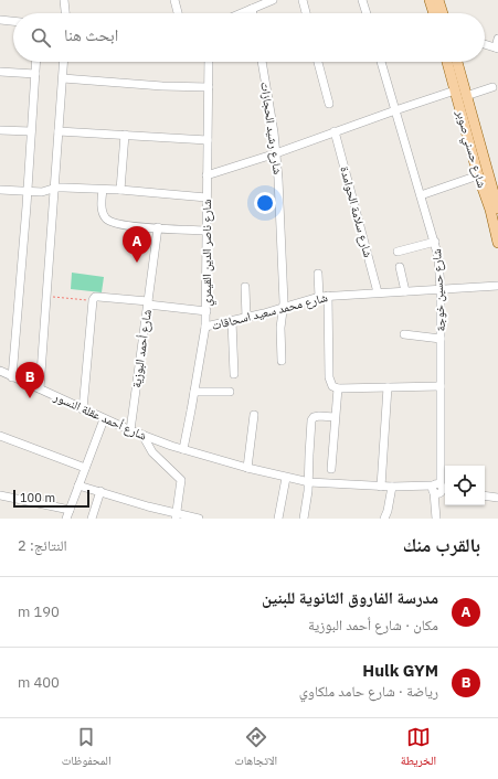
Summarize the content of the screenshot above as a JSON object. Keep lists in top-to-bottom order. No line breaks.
{"streets":{"main road":["شارع حسني صوبر"],"street":["شارع رشيد الحجازات","شارع سلامة الحوامدة","شارع ناصر الدين القيمري","شارع حسين خوجة","شارع محمد سعيد اسحاقات","شارع أحمد البوزية","شارع أحمد عقلة النسور"]},"crossings":[["شارع رشيد الحجازات","شارع محمد سعيد اسحاقات"],["شارع سلامة الحوامدة","شارع محمد سعيد اسحاقات"],["شارع ناصر الدين القيمري","شارع محمد سعيد اسحاقات"],["شارع ناصر الدين القيمري","شارع أحمد عقلة النسور"],["شارع حسين خوجة","شارع محمد سعيد اسحاقات"],["شارع حسين خوجة","شارع أحمد عقلة النسور"],["شارع أحمد البوزية","شارع أحمد عقلة النسور"]],"scale_bar":"100 m","page":{"search":"ابحث هنا","pins":["A","B"],"scale":"100 m","heading":["بالقرب منك","النتائج: 2"],"list":[{"mark":"A","name":"مدرسة الفاروق الثانوية للبنين","note":"مكان · شارع أحمد البوزية","value":"190 m"},{"mark":"B","name":"Hulk GYM","note":"رياضة · شارع حامد ملكاوي","value":"400 m"}],"nav":["الخريطة","الاتجاهات","المحفوظات"]}}
